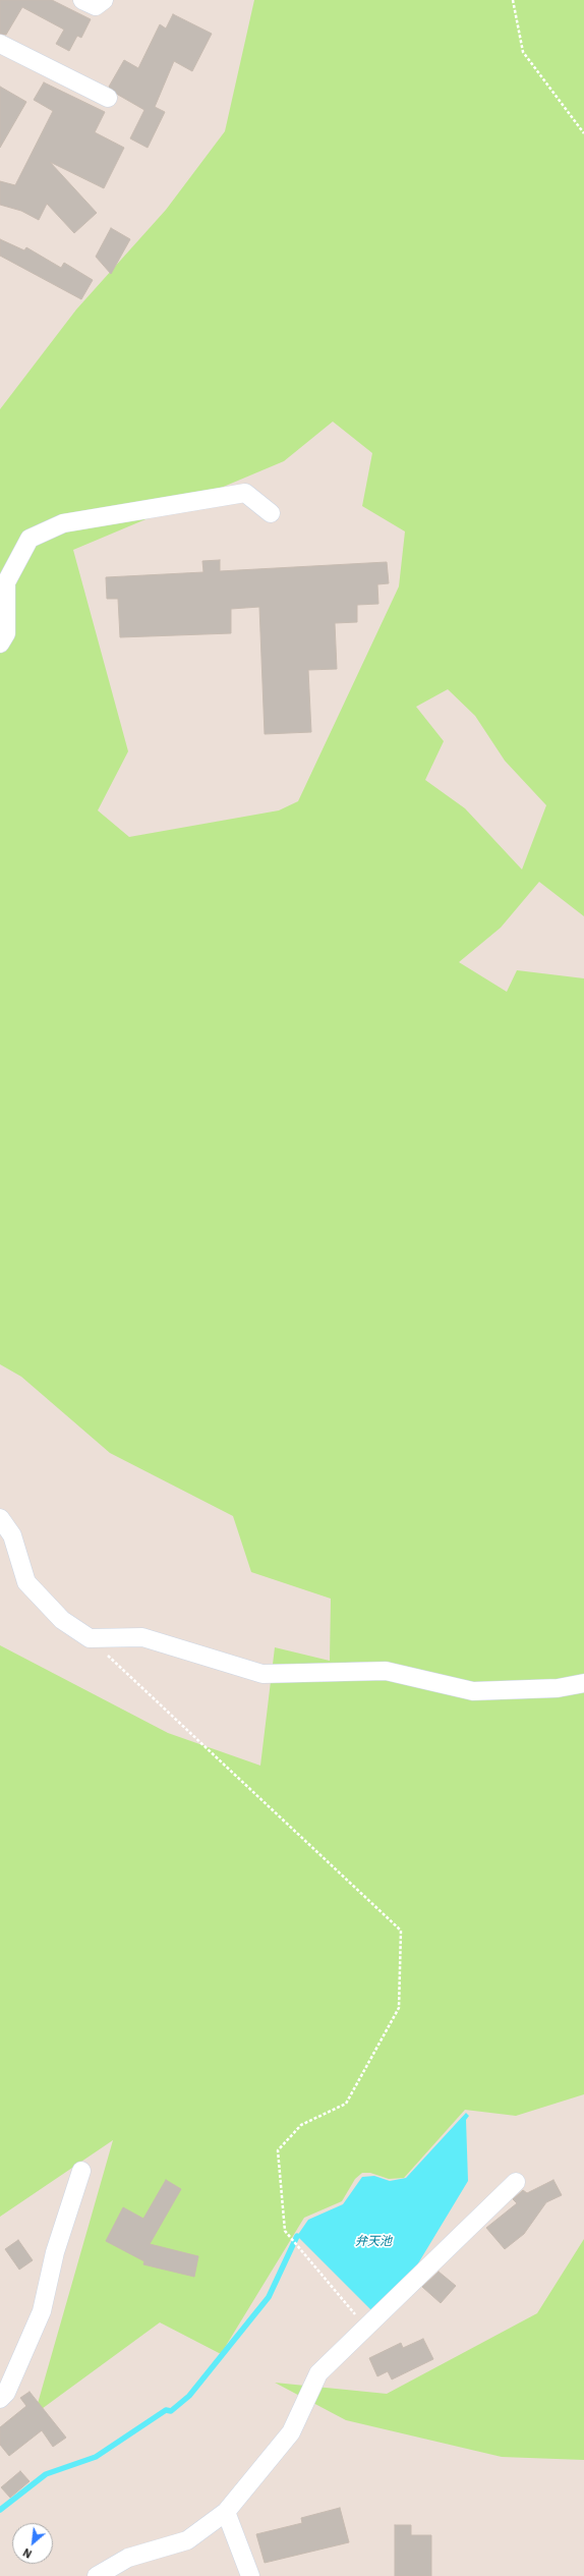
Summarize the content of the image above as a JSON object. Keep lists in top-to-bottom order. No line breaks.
{"water":["弁天池"],"north":"bottom left"}
